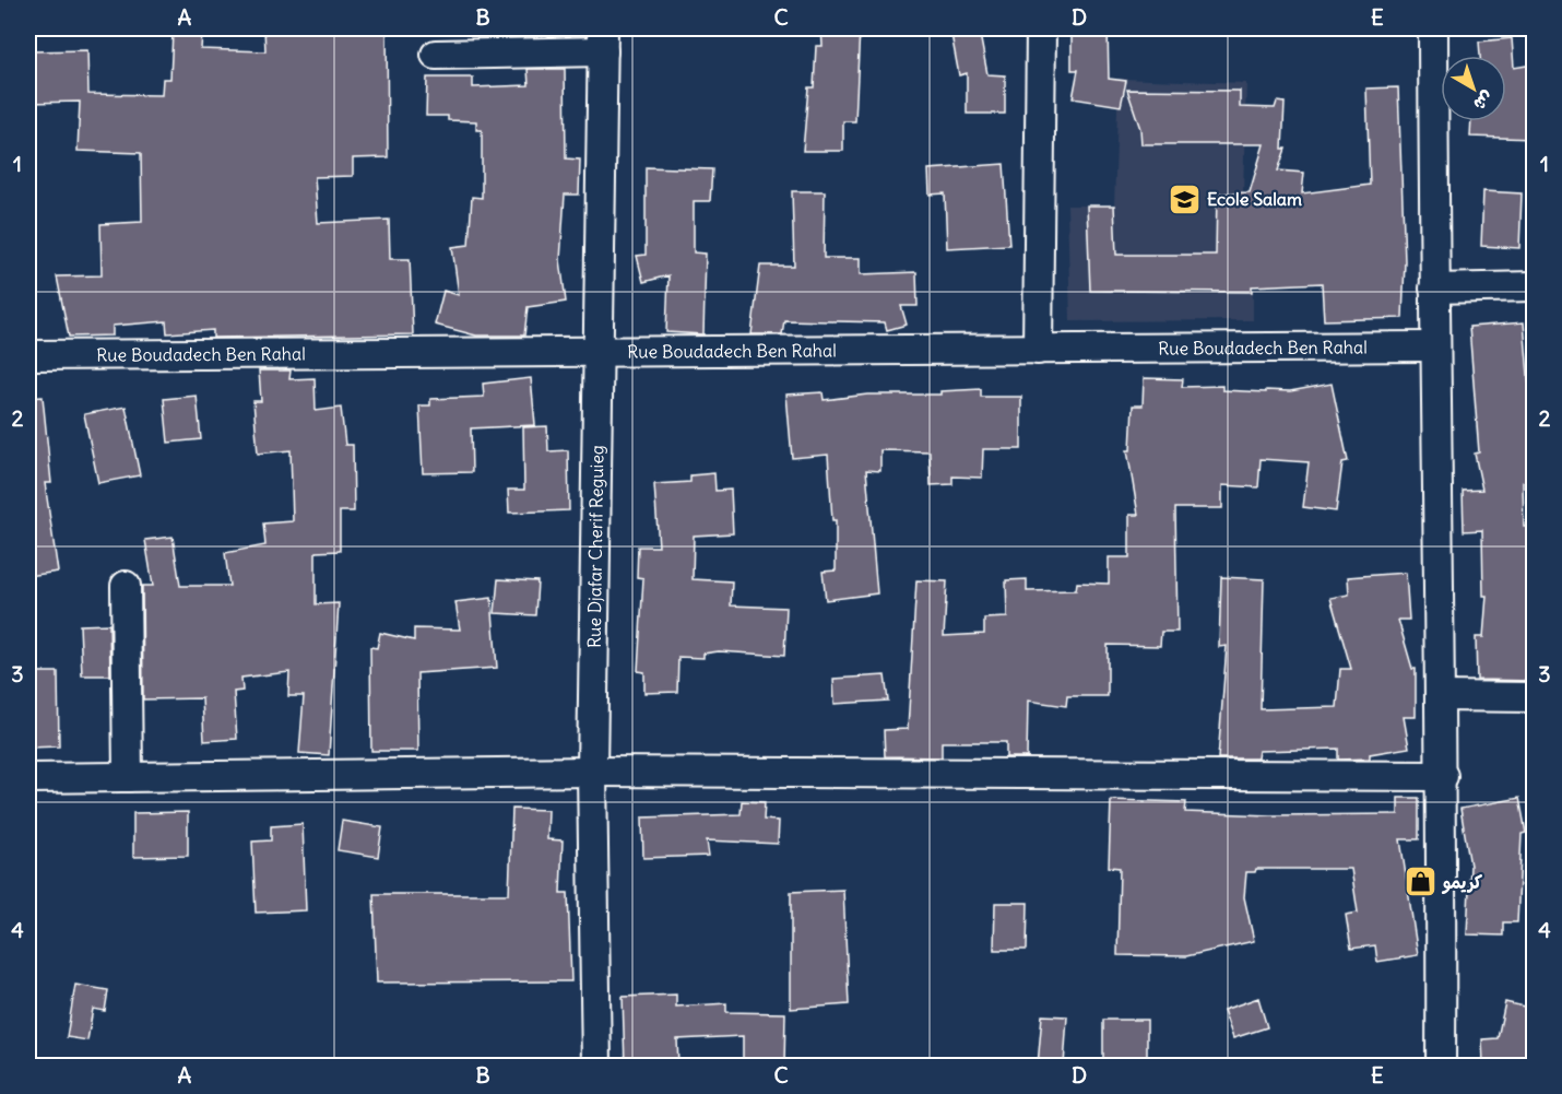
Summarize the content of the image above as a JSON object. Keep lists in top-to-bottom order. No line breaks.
{"streets":{"street":["Rue Boudadech Ben Rahal","Rue Djafar Cherif Reguieg"]},"crossings":[["Rue Boudadech Ben Rahal","Rue Djafar Cherif Reguieg"]],"places":{"school or university":["Ecole Salam"],"shop":["كريمو"]},"north":"bottom right","grid":{"columns":["A","B","C","D","E"],"rows":["1","2","3","4"]}}
